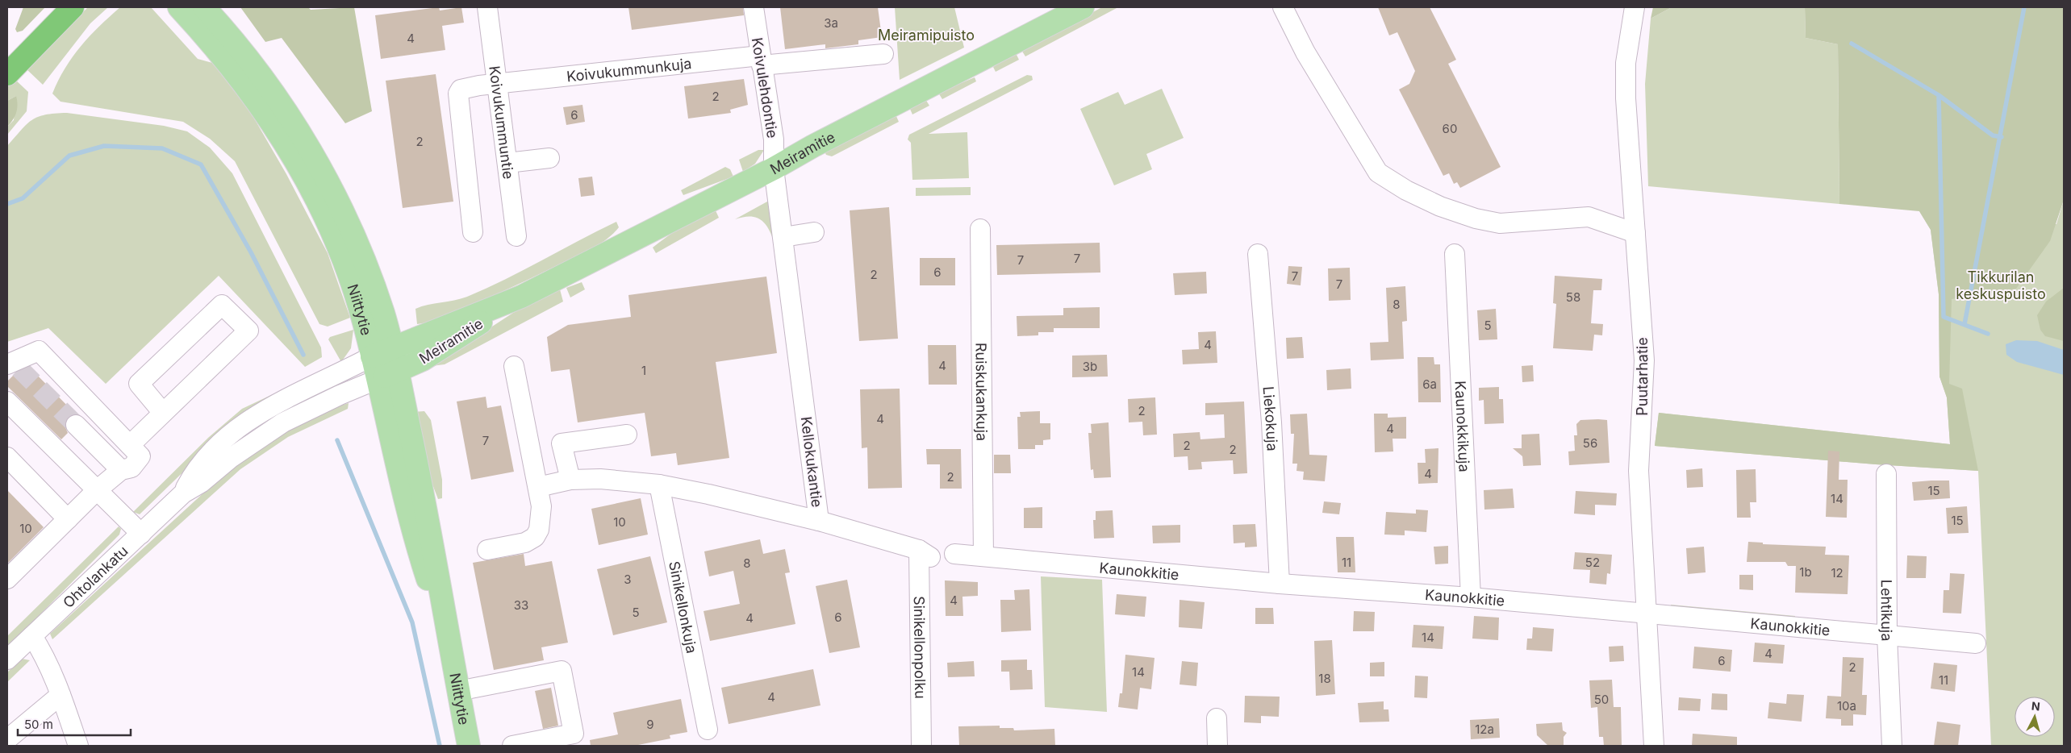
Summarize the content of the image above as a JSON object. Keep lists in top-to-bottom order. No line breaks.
{"streets":{"main road":["Meiramitie","Niittytie"],"street":["Koivukummunkuja","Koivulehdontie","Koivukummuntie","Puutarhatie","Ruiskukankuja","Liekokuja","Kaunokkikuja","Kellokukantie","Kaunokkitie","Ohtolankatu","Sinikellonkuja","Lehtikuja","Sinikellonpolku"]},"crossings":[["Koivukummunkuja","Koivulehdontie"],["Koivukummunkuja","Koivukummuntie"],["Koivulehdontie","Meiramitie"],["Koivulehdontie","Kellokukantie"],["Meiramitie","Niittytie"],["Meiramitie","Kellokukantie"],["Meiramitie","Ohtolankatu"],["Niittytie","Ohtolankatu"],["Puutarhatie","Kaunokkitie"],["Ruiskukankuja","Kaunokkitie"],["Liekokuja","Kaunokkitie"],["Kaunokkikuja","Kaunokkitie"],["Kellokukantie","Sinikellonkuja"],["Kellokukantie","Sinikellonpolku"],["Kaunokkitie","Lehtikuja"]],"parks":["Meiramipuisto","Tikkurilan keskuspuisto"],"house_numbers":["3a","4","2","6","60","2","7","7","6","2","7","7","58","8","5","4","4","3b","1","6a","2","4","4","7","56","2","2","4","2","15","14","15","10","10","11","52","8","1b","12","3","4","33","5","6","4","14","4","6","2","14","18","11","4","50","10a","9","12a"],"scale_bar":"50 m","north":"top"}
